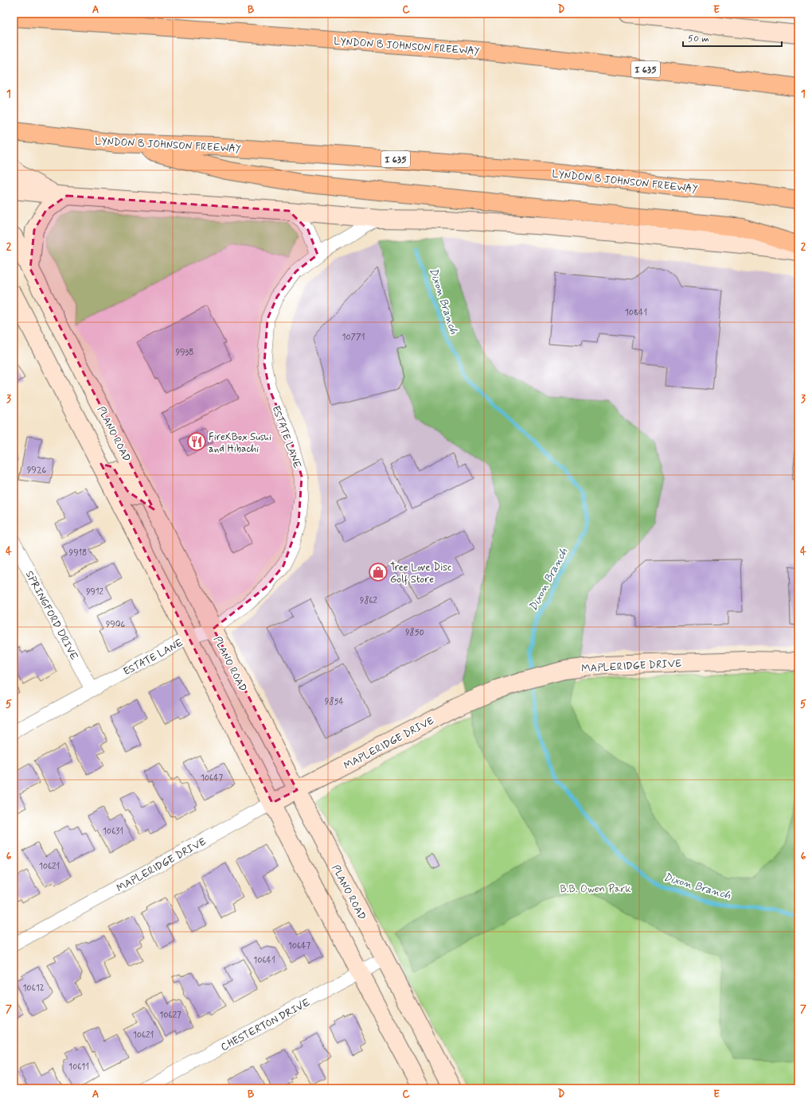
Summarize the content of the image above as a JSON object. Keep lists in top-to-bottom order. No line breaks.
{"streets":{"highway":["LYNDON B JOHNSON FREEWAY","I 635"],"main road":["PLANO ROAD","MAPLERIDGE DRIVE"],"street":["ESTATE LANE","SPRINGFORD DRIVE","CHESTERTON DRIVE"]},"crossings":[["PLANO ROAD","ESTATE LANE"],["PLANO ROAD","MAPLERIDGE DRIVE"],["PLANO ROAD","CHESTERTON DRIVE"],["ESTATE LANE","SPRINGFORD DRIVE"]],"water":["Dixon Branch"],"parks":["B.B. Owen Park"],"places":{"restaurant":["FireXBox Sushi and Hibachi"],"shop":["Tree Love Disc Golf Store"]},"house_numbers":["10841","10771","9938","9926","9918","9912","9862","9906","9850","9854","10647","10631","10621","10647","10641","10612","10627","10621","10611"],"scale_bar":"50 m","grid":{"columns":["A","B","C","D","E"],"rows":["1","2","3","4","5","6","7"]}}
